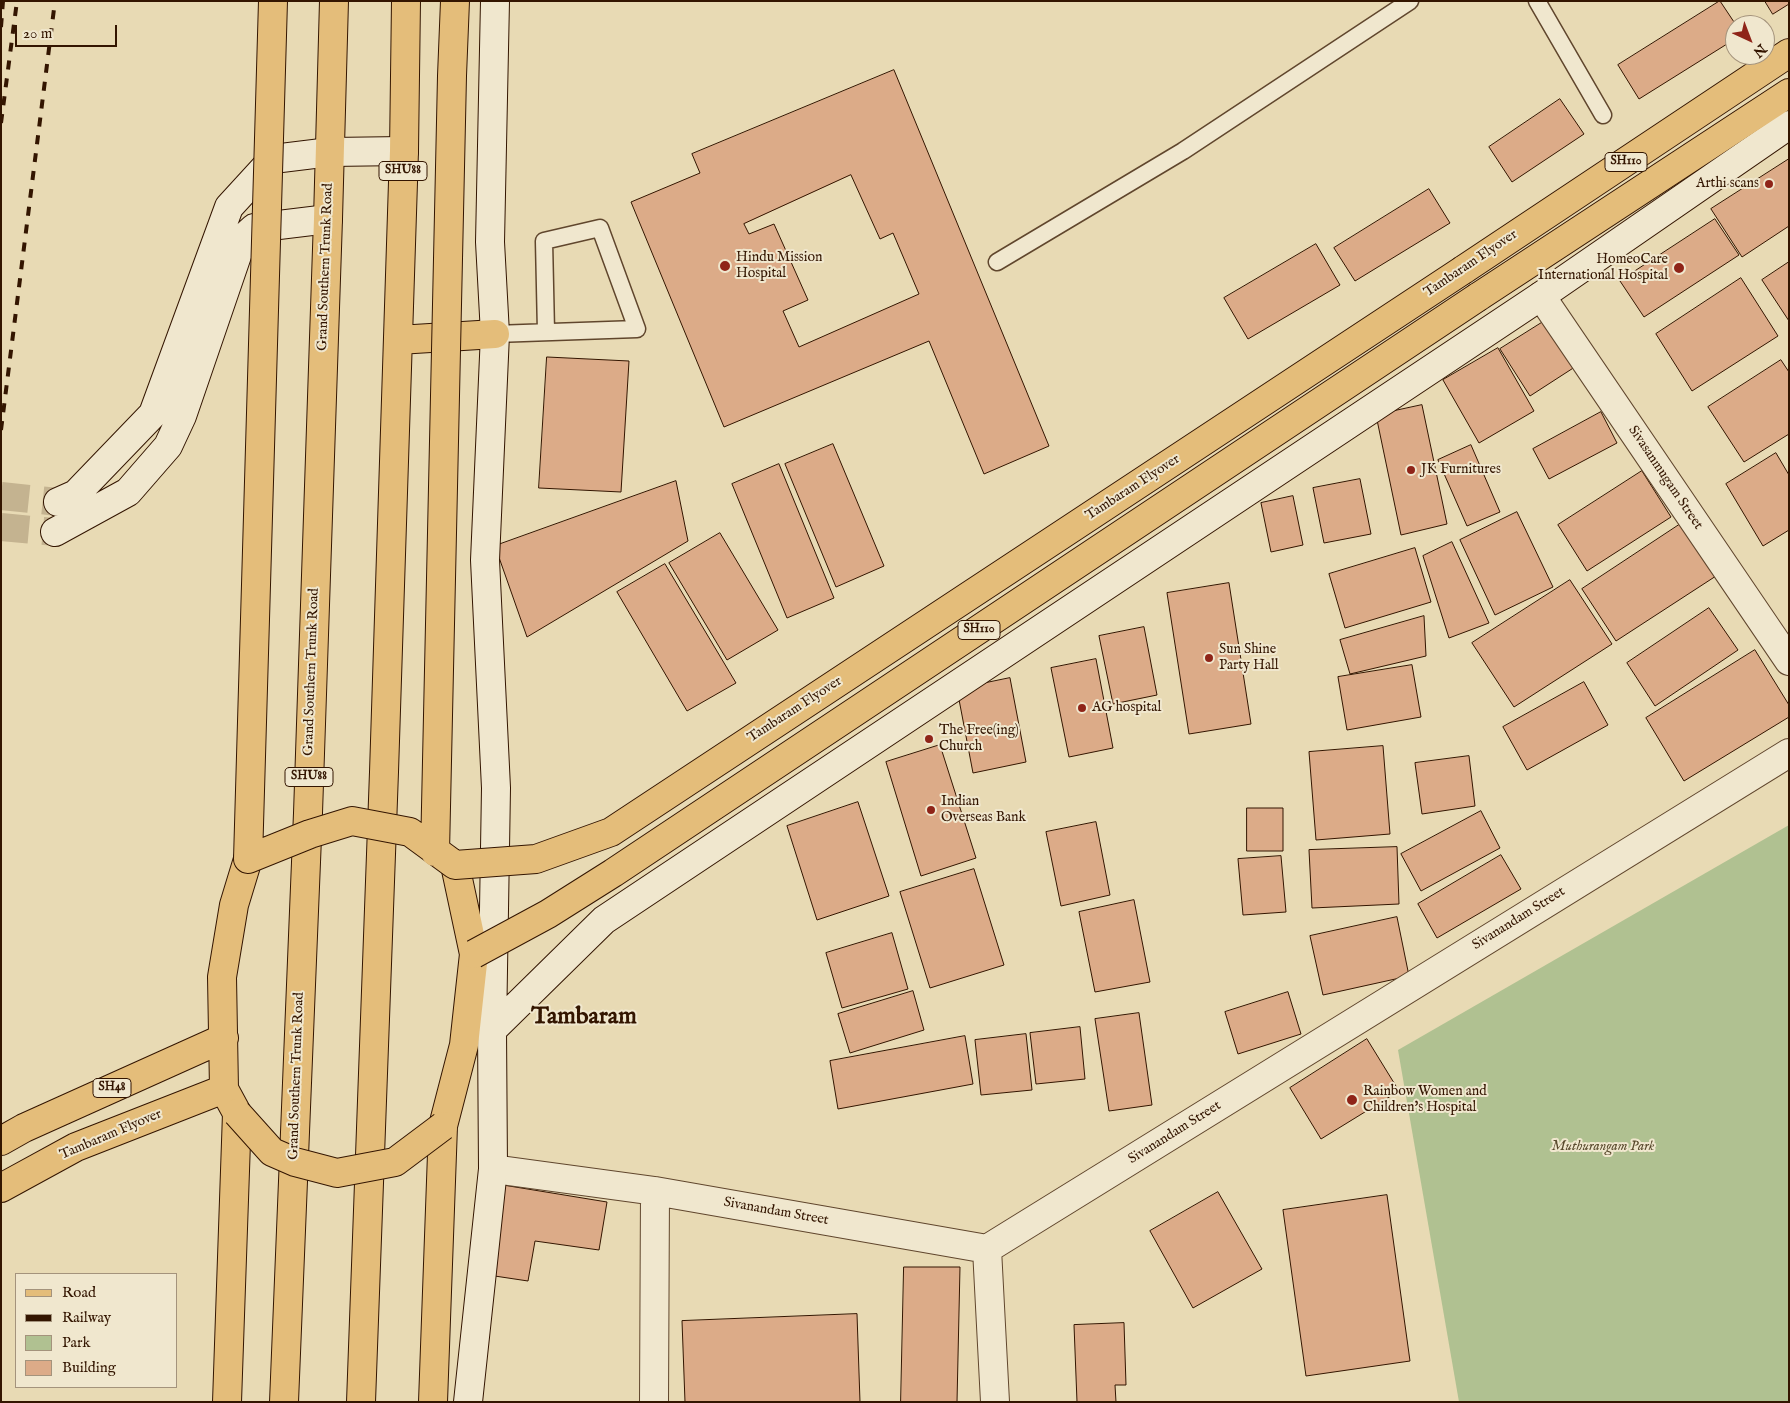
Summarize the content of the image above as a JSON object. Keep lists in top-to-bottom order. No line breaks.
{"streets":{"main road":["SH110","SHU88","Tambaram Flyover","Grand Southern Trunk Road","SH48"],"street":["Sivasanmugam Street","Sivanandam Street"]},"districts":["Tambaram"],"parks":["Muthurangam Park"],"places":["Arthi scans","Hindu Mission Hospital","HomeoCare International Hospital","JK Furnitures","Sun Shine Party Hall","AG hospital","The Free(ing) Church","Indian Overseas Bank","Rainbow Women and Children's Hospital"],"legend":["Road","Railway","Park","Building"],"scale_bar":"20 m","north":"bottom right"}
